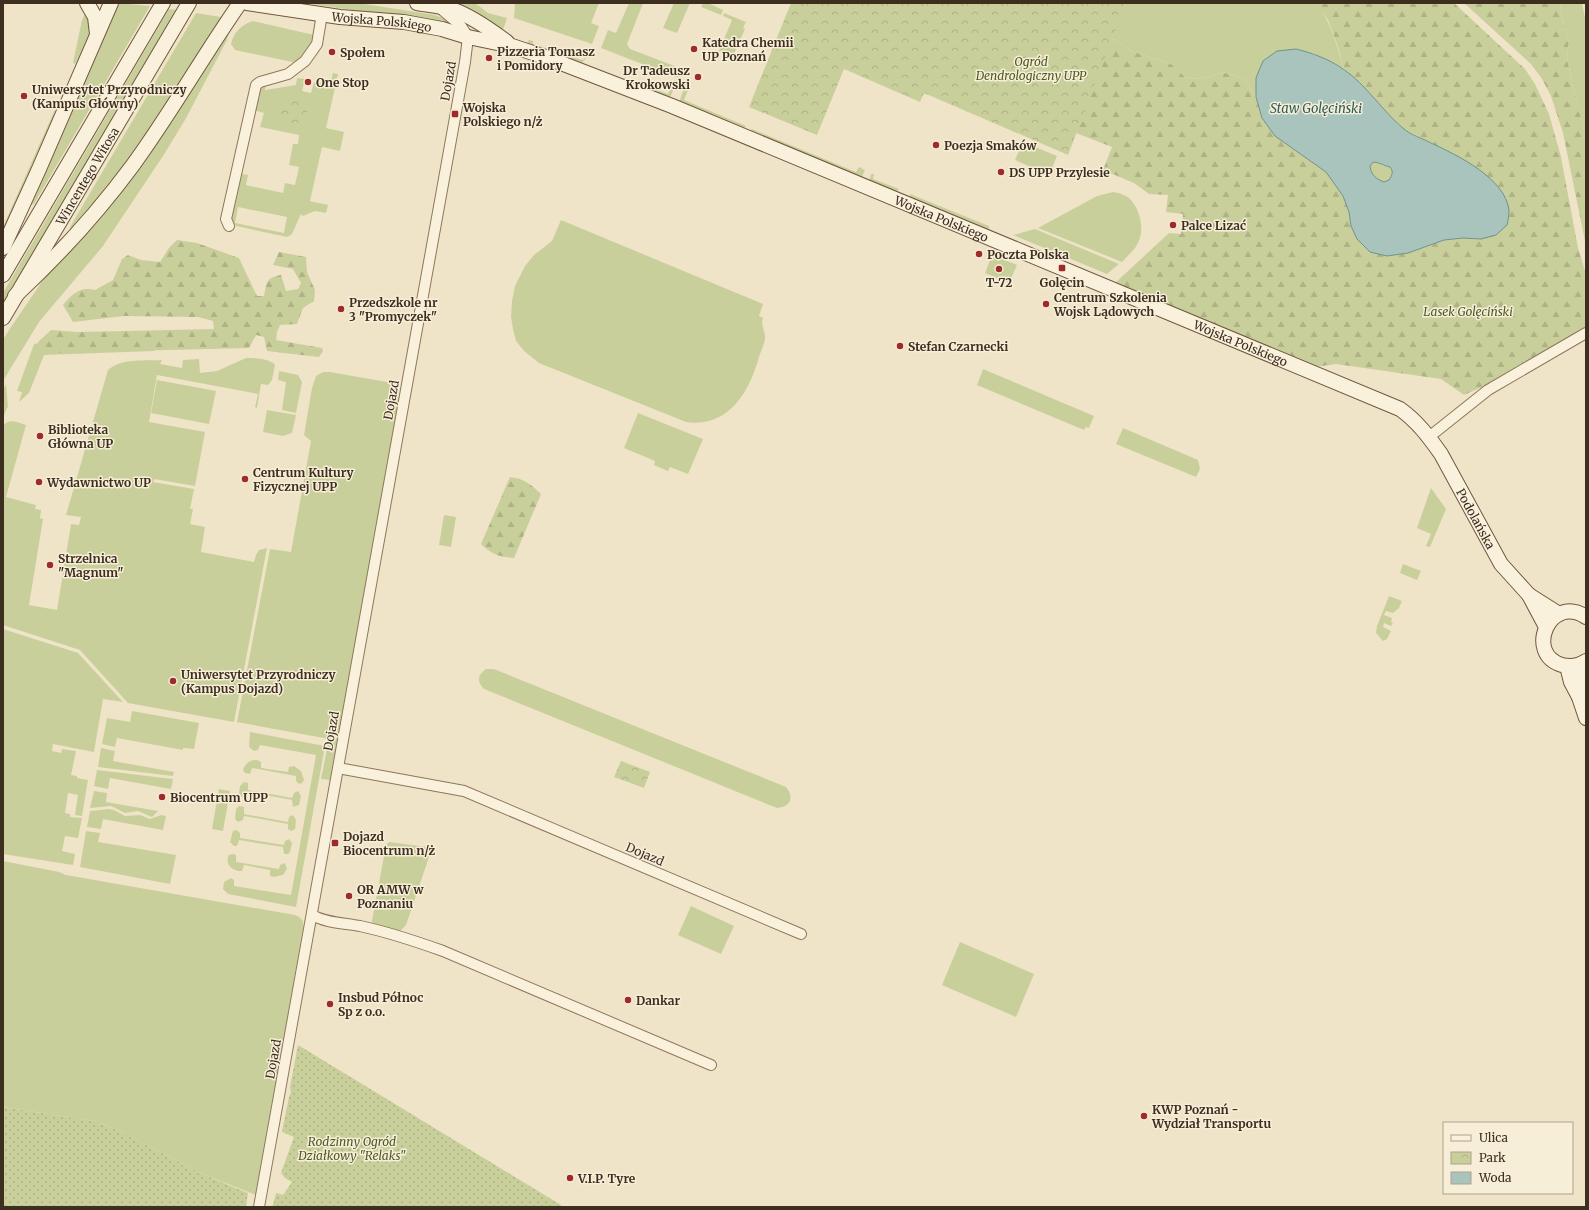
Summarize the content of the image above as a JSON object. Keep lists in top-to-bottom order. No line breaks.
{"streets":{"street":["Wojska Polskiego","Dojazd","Wincentego Witosa","Podolańska"]},"crossings":[["Wojska Polskiego","Dojazd"],["Wojska Polskiego","Podolańska"]],"water":["Staw Golęciński"],"parks":["Ogród Dendrologiczny UPP","Lasek Golęciński","Rodzinny Ogród Działkowy \"Relaks\""],"places":{"other":["Katedra Chemii UP Poznań","Społem","Pizzeria Tomasz i Pomidory","Dr Tadeusz Krokowski","One Stop","Uniwersytet Przyrodniczy (Kampus Główny)","Poezja Smaków","DS UPP Przylesie","Palce Lizać","Poczta Polska","T-72","Centrum Szkolenia Wojsk Lądowych","Przedszkole nr 3 \"Promyczek\"","Stefan Czarnecki","Biblioteka Główna UP","Centrum Kultury Fizycznej UPP","Wydawnictwo UP","Strzelnica \"Magnum\"","Uniwersytet Przyrodniczy (Kampus Dojazd)","Biocentrum UPP","OR AMW w Poznaniu","Dankar","Insbud Północ Sp z o.o.","KWP Poznań - Wydział Transportu","V.I.P. Tyre"],"transit":["Wojska Polskiego n/ż","Golęcin","Dojazd Biocentrum n/ż"]},"legend":["Ulica","Park","Woda"]}
